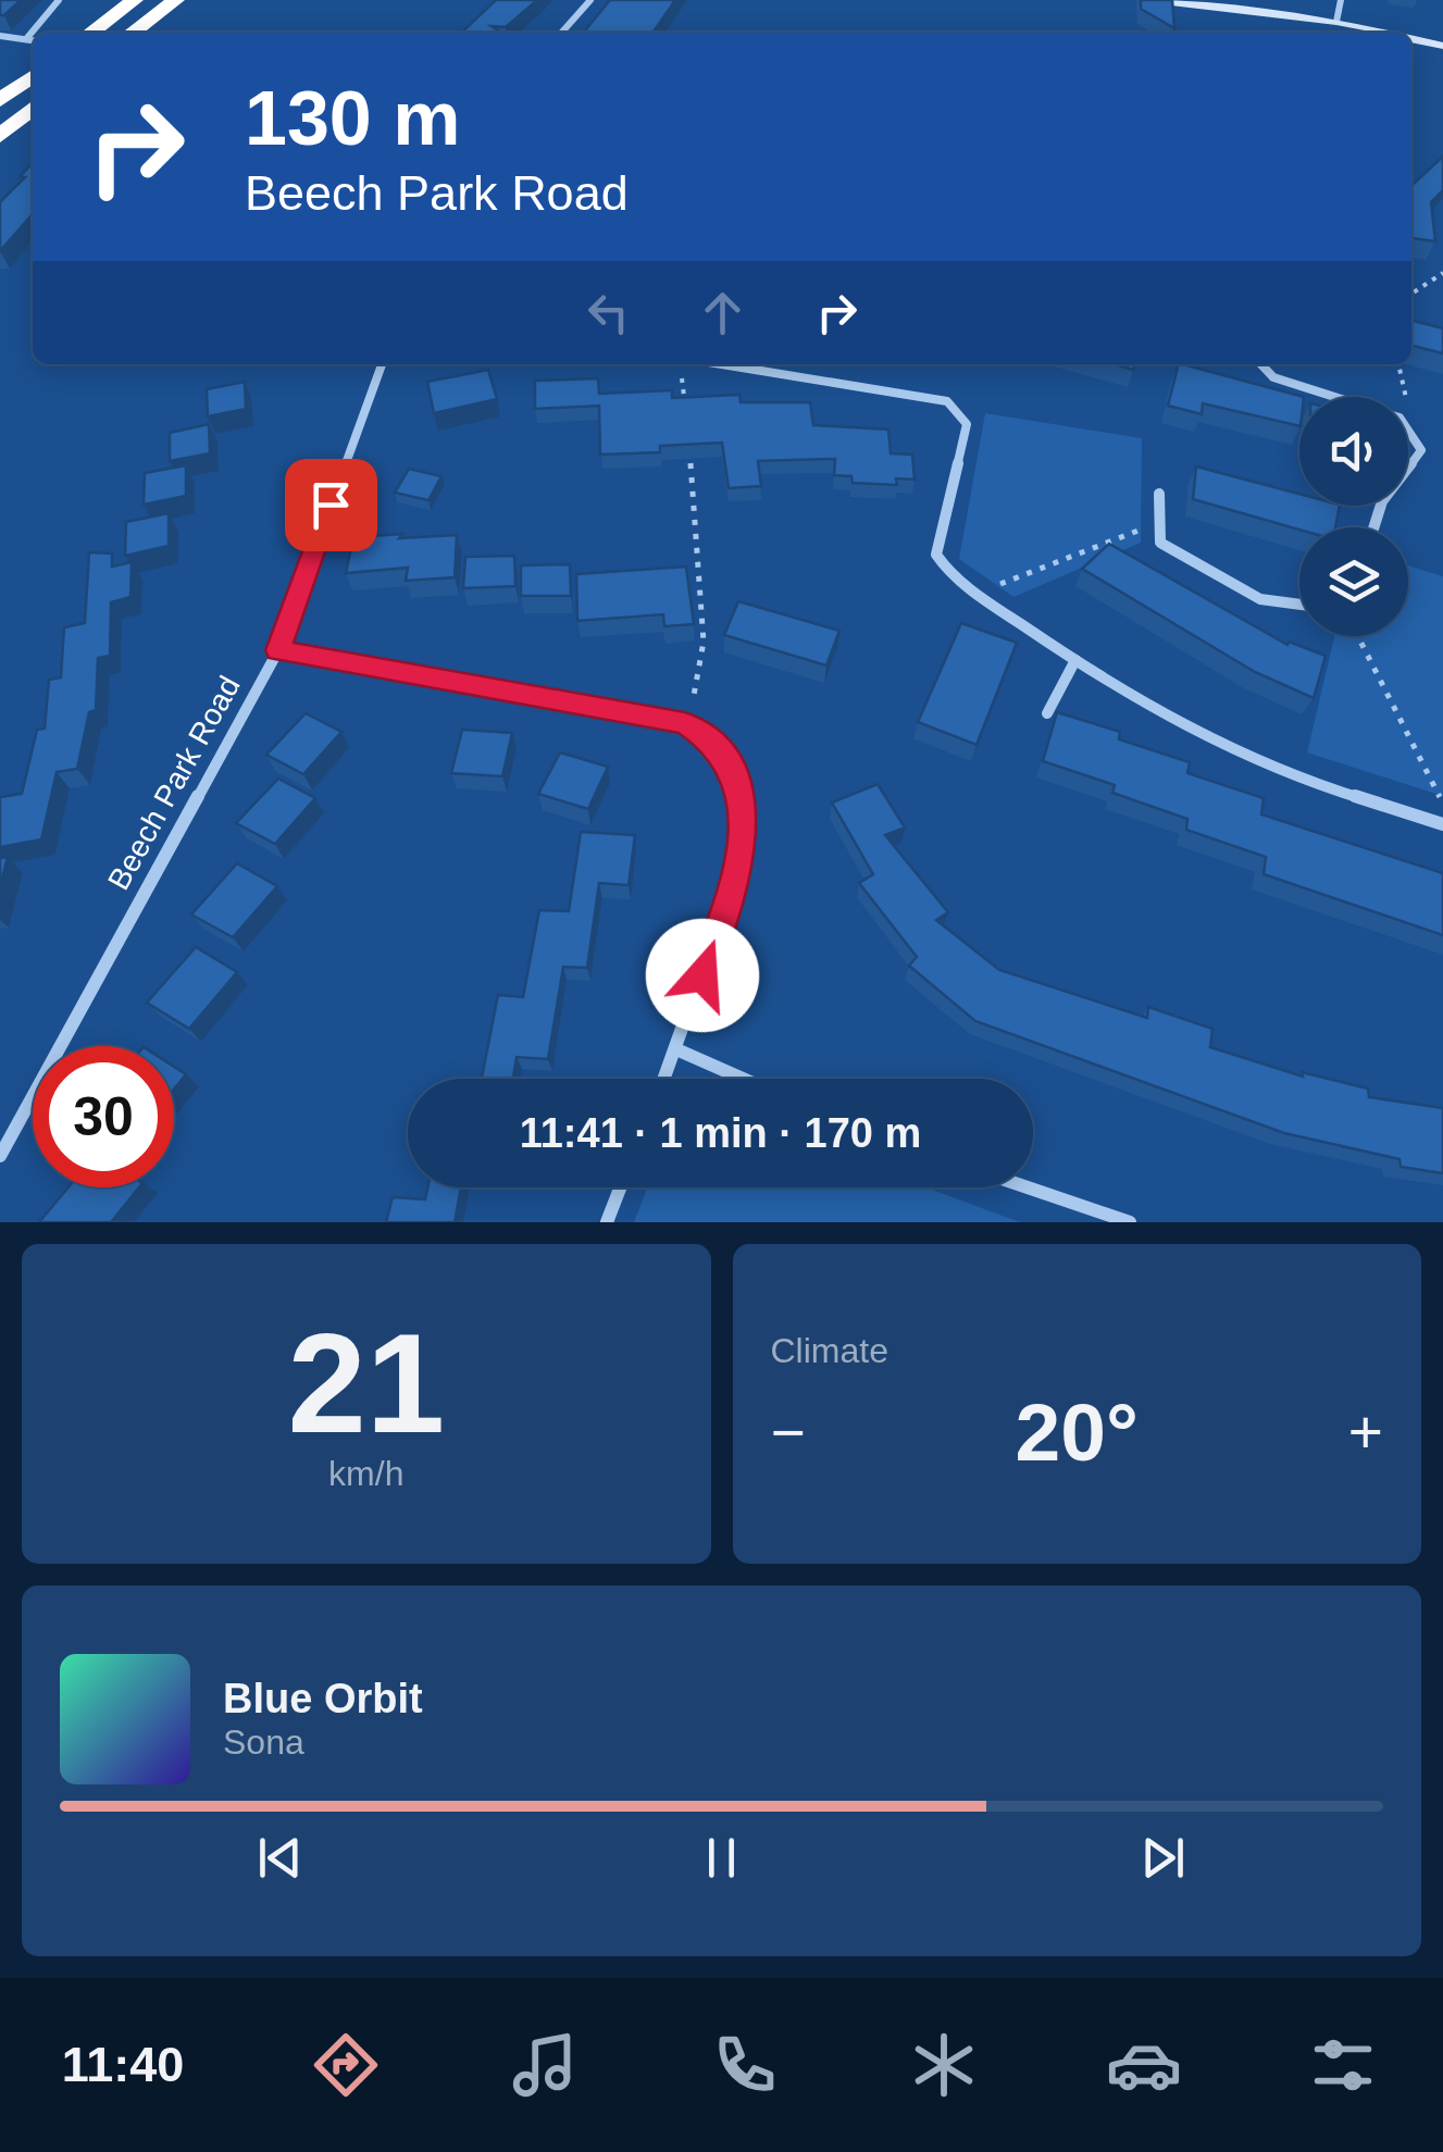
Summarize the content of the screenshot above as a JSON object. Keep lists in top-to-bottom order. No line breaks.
{"streets":{"street":["Beech Park Road"]},"page":{"turn":["130 m","Beech Park Road"],"limit":"30","trip":"11:41 · 1 min · 170 m","tile":[["21","km/h"],"Climate"],"heat":["−","20°","+"],"song":["Blue Orbit","Sona"],"tabs":"11:40"}}
